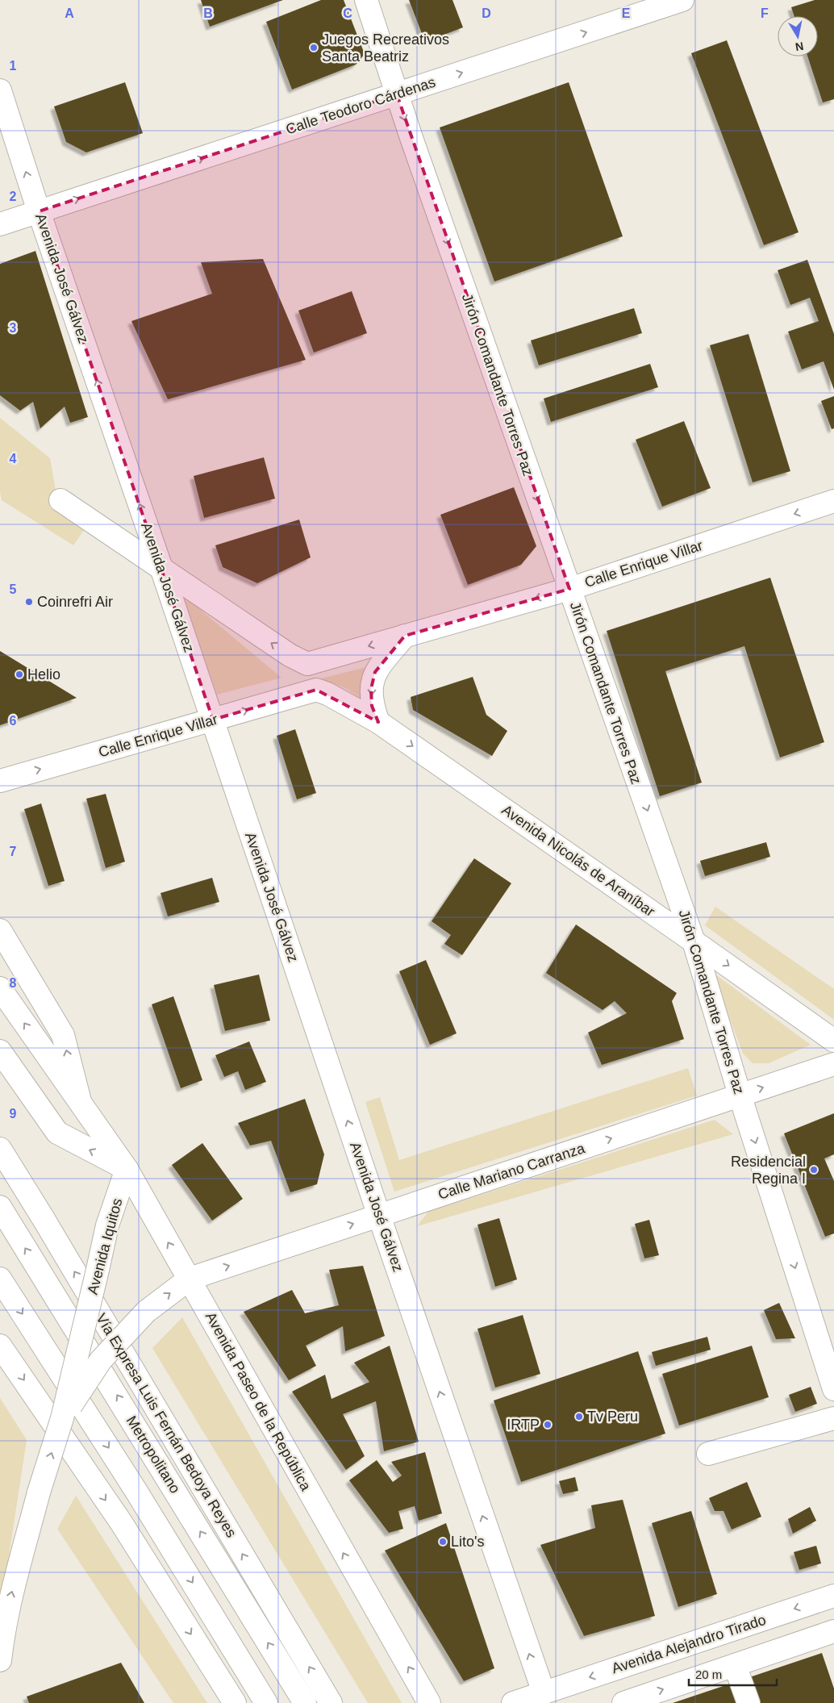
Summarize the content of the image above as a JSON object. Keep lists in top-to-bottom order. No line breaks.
{"streets":{"main road":["Calle Teodoro Cárdenas","Avenida José Gálvez","Jirón Comandante Torres Paz","Calle Enrique Villar","Avenida Nicolás de Araníbar","Calle Mariano Carranza","Avenida Iquitos","Avenida Paseo de la República","Vía Expresa Luis Fernán Bedoya Reyes","Metropolitano","Avenida Alejandro Tirado"]},"crossings":[["Calle Teodoro Cárdenas","Avenida José Gálvez"],["Calle Teodoro Cárdenas","Jirón Comandante Torres Paz"],["Avenida José Gálvez","Calle Enrique Villar"],["Avenida José Gálvez","Calle Mariano Carranza"],["Avenida José Gálvez","Avenida Alejandro Tirado"],["Jirón Comandante Torres Paz","Calle Enrique Villar"],["Jirón Comandante Torres Paz","Avenida Nicolás de Araníbar"],["Jirón Comandante Torres Paz","Calle Mariano Carranza"],["Calle Enrique Villar","Avenida Nicolás de Araníbar"],["Calle Mariano Carranza","Avenida Iquitos"],["Calle Mariano Carranza","Avenida Paseo de la República"],["Avenida Iquitos","Avenida Paseo de la República"]],"one_way":["Calle Teodoro Cárdenas","Avenida José Gálvez","Jirón Comandante Torres Paz","Avenida Nicolás de Araníbar","Calle Mariano Carranza"],"places":["Juegos Recreativos Santa Beatriz","Coinrefri Air","Helio","Residencial Regina I","Tv Peru","IRTP","Lito's"],"scale_bar":"20 m","north":"bottom","grid":{"columns":["A","B","C","D","E","F"],"rows":["1","2","3","4","5","6","7","8","9"]}}
